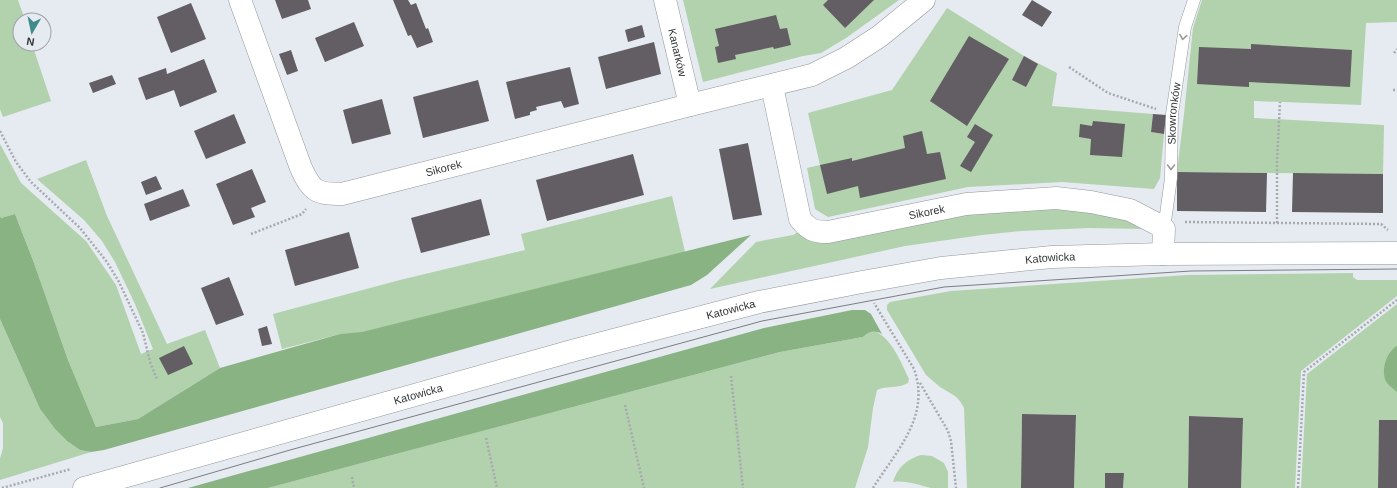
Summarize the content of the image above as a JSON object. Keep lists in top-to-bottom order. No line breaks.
{"streets":{"street":["Kanarków","Sikorek","Katowicka"],"lane":["Skowronków"]},"crossings":[["Kanarków","Sikorek"],["Skowronków","Sikorek"]],"one_way":["Skowronków"],"north":"bottom"}
